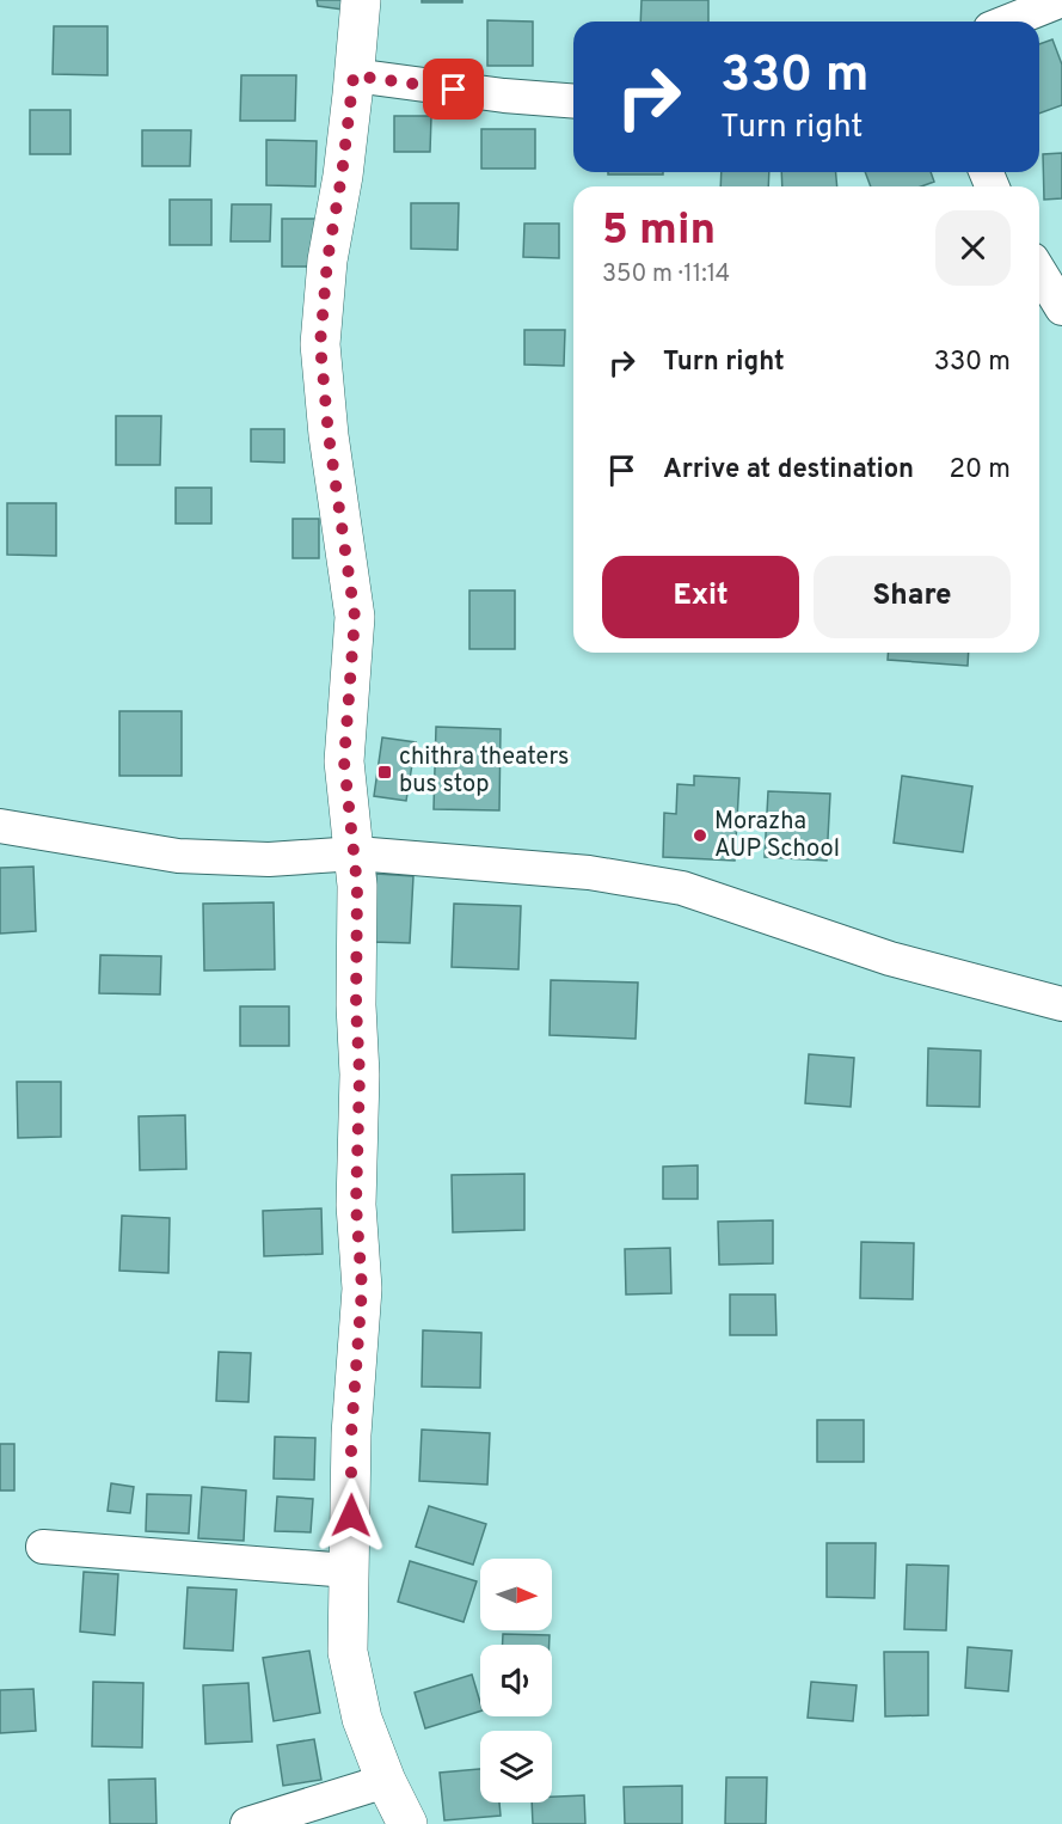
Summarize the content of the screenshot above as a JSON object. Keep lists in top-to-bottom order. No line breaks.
{"places":{"transit":["chithra theaters bus stop"],"other":["Morazha AUP School"]},"north":"right","page":{"turn":["330 m","Turn right"],"heading":["5 min","350 m · 11:14"],"list":[{"name":"Turn right","value":"330 m"},{"name":"Arrive at destination","value":"20 m"}],"buttons":["Exit","Share"]}}
